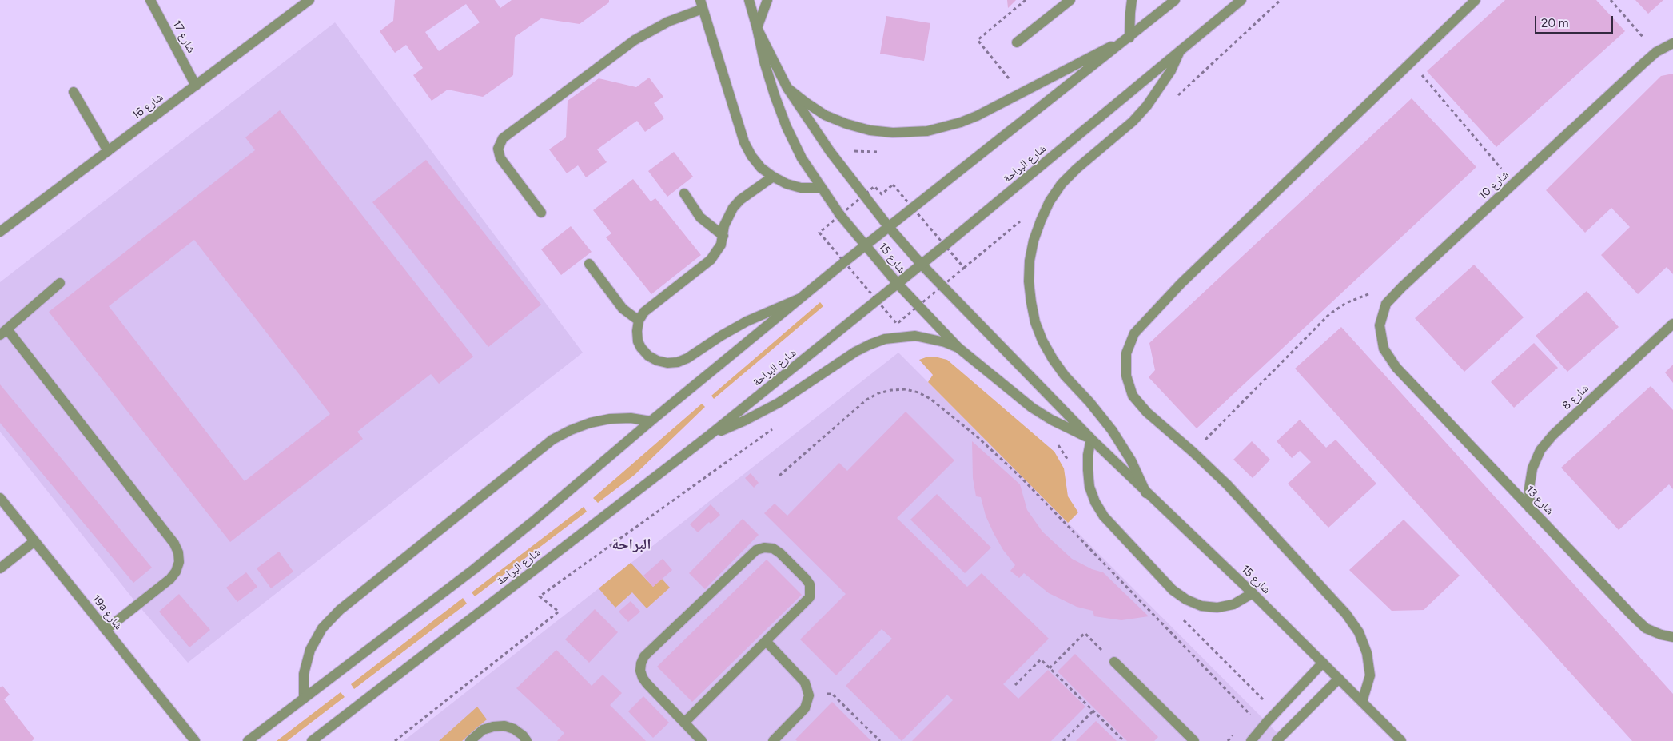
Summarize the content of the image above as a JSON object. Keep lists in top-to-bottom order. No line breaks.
{"streets":{"street":["شارع 17","شارع 16","شارع البراحة","شارع 10","شارع 15","شارع 8","شارع 13","19a شارع"]},"crossings":[["شارع 17","شارع 16"],["شارع البراحة","شارع 15"],["شارع 10","شارع 13"],["شارع 8","شارع 13"]],"districts":["البراحة"],"scale_bar":"20 m"}
